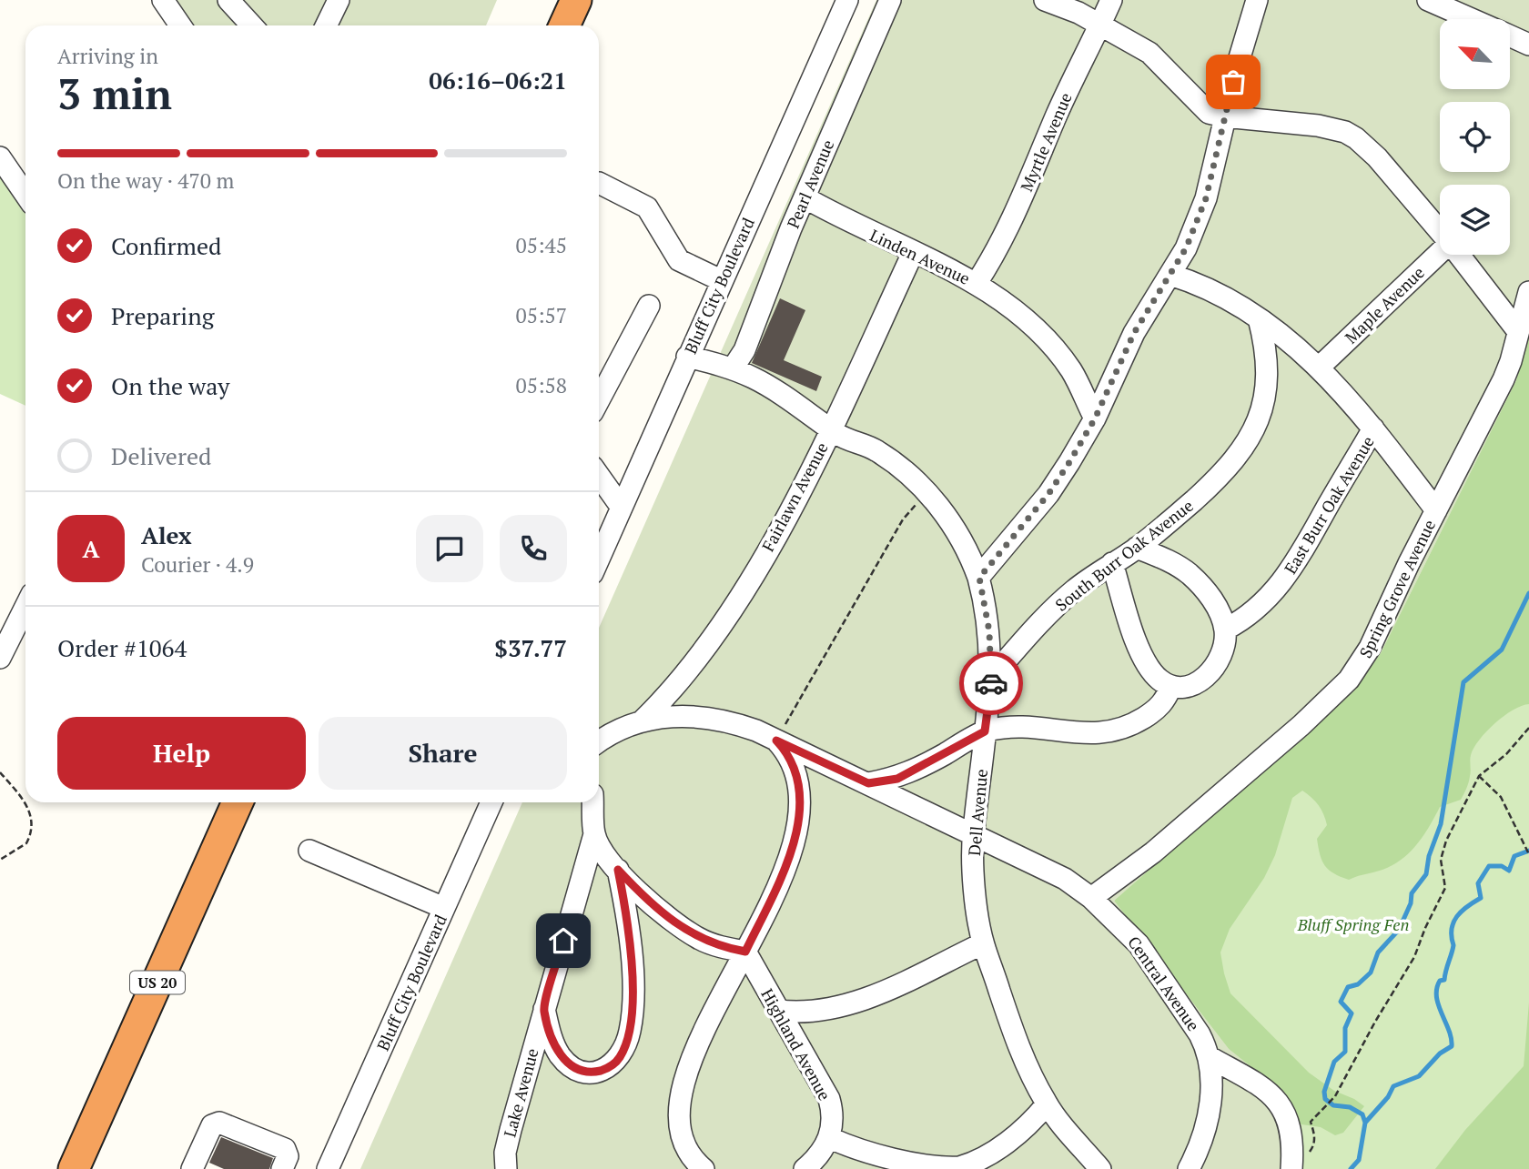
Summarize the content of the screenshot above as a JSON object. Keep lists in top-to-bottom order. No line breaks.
{"streets":{"highway":["US 20"],"street":["Myrtle Avenue","Pearl Avenue","Linden Avenue","Bluff City Boulevard","Maple Avenue","Fairlawn Avenue","East Burr Oak Avenue","South Burr Oak Avenue","Spring Grove Avenue","Dell Avenue","Central Avenue","Highland Avenue","Lake Avenue"]},"crossings":[["Myrtle Avenue","Linden Avenue"],["Pearl Avenue","Linden Avenue"],["Pearl Avenue","Dell Avenue"],["Linden Avenue","Fairlawn Avenue"],["Bluff City Boulevard","Dell Avenue"],["Fairlawn Avenue","Dell Avenue"],["Fairlawn Avenue","Central Avenue"],["South Burr Oak Avenue","Dell Avenue"],["Spring Grove Avenue","Central Avenue"],["Dell Avenue","Central Avenue"]],"parks":["Bluff Spring Fen"],"north":"top left","page":{"heading":["3 min","Arriving in","06:16–06:21"],"panel":["Alex","Courier · 4.9","Order #1064","$37.77"],"bar":"On the way · 470 m","list":[["Confirmed","05:45"],["Preparing","05:57"],["On the way","05:58"],"Delivered"],"round":"A","buttons":["Help","Share"]}}
